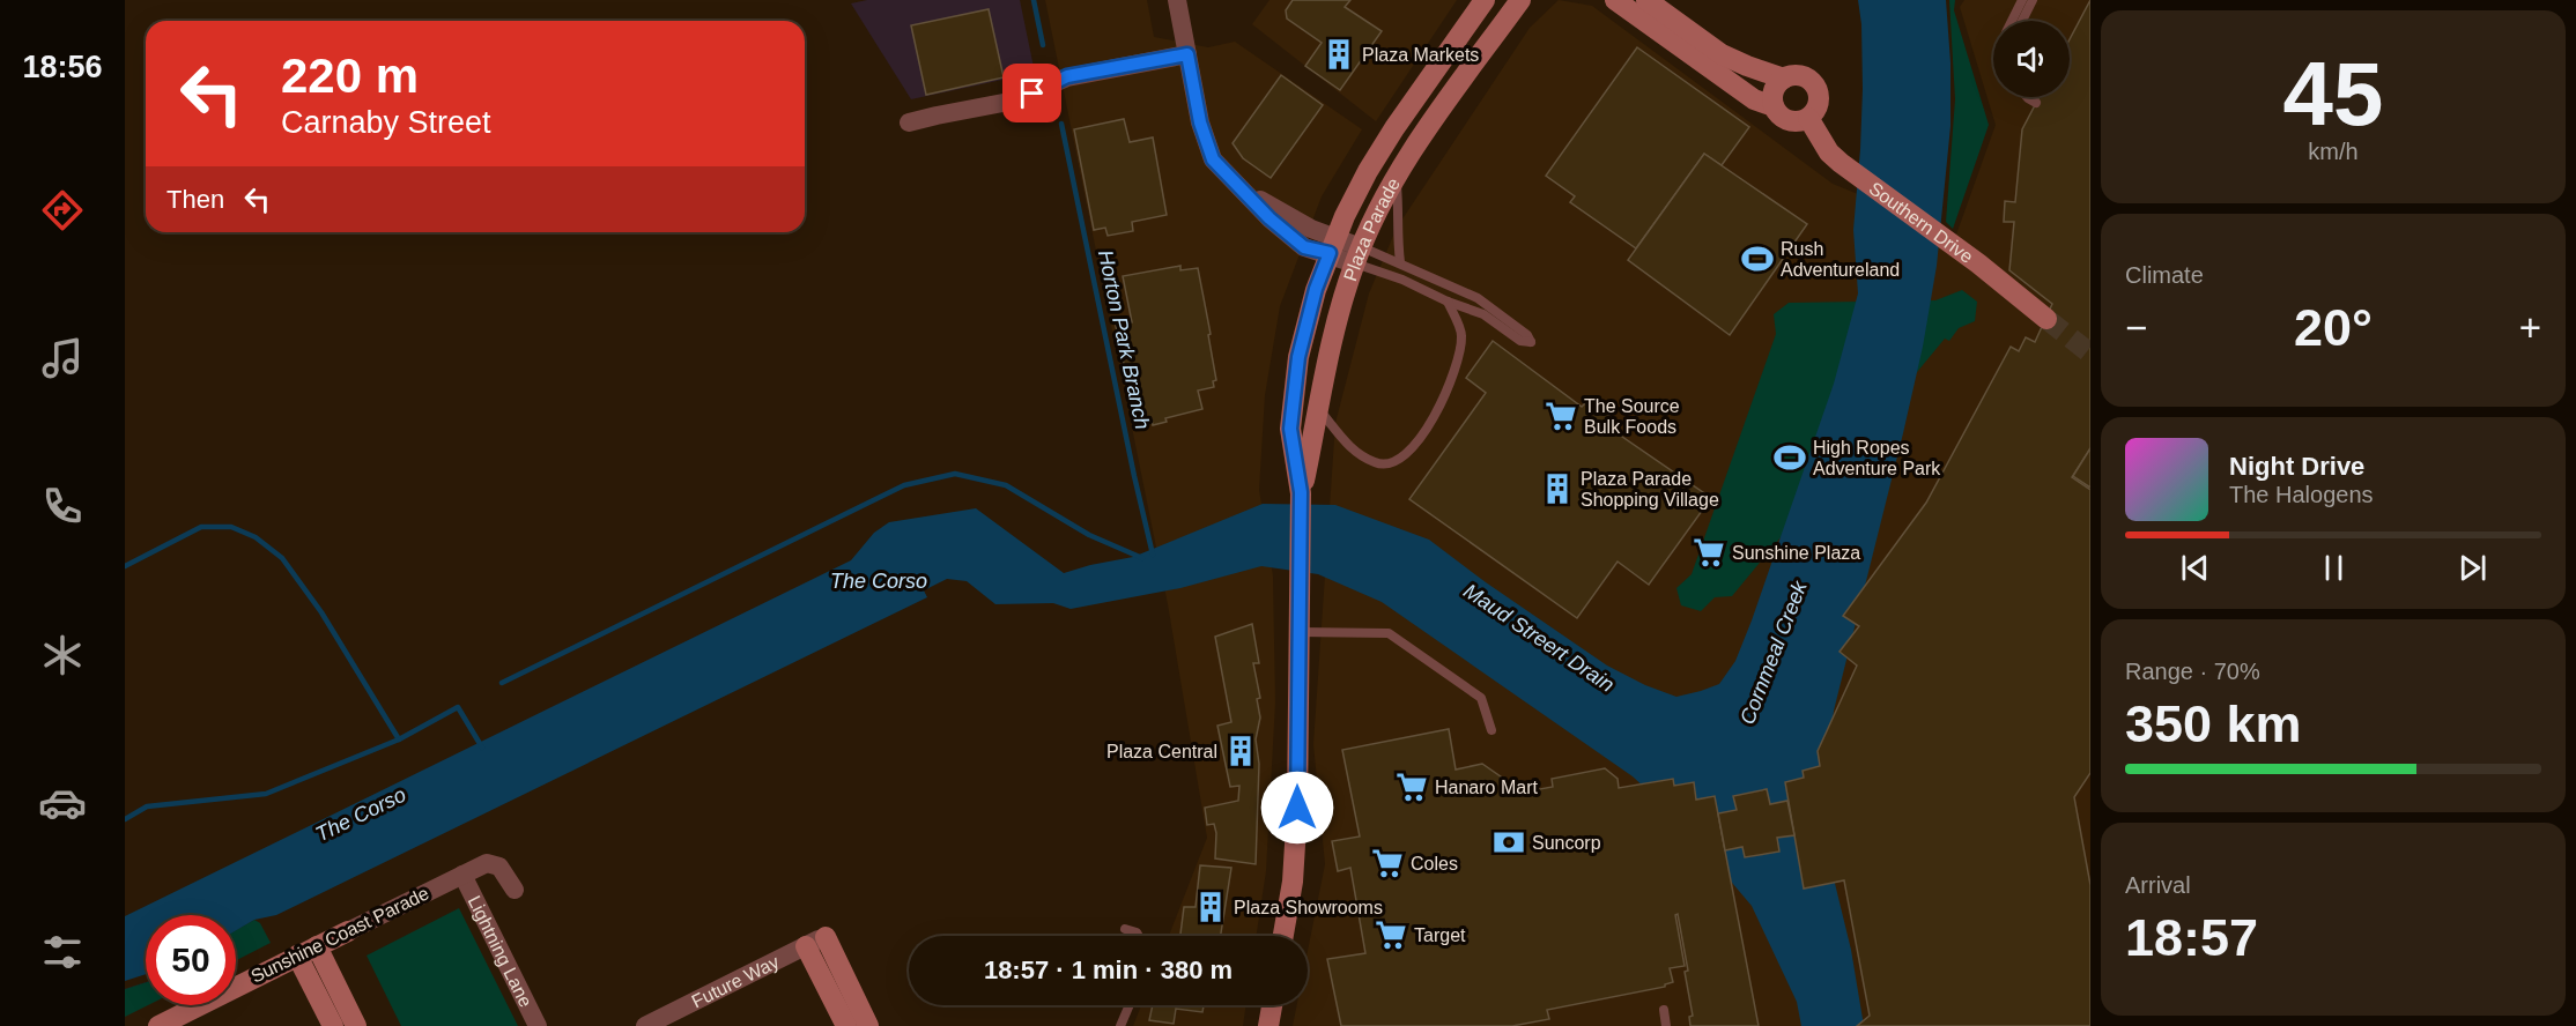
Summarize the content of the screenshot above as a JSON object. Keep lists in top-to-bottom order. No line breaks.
{"streets":{"main road":["Southern Drive","Plaza Parade","Sunshine Coast Parade"],"street":["Lightning Lane","Future Way"]},"crossings":[["Sunshine Coast Parade","Lightning Lane"]],"water":["Horton Park Branch","The Corso","Maud Streert Drain","Cornmeal Creek"],"places":{"building":["Plaza Markets","Plaza Parade Shopping Village","Plaza Central","Plaza Showrooms"],"sports":["Rush Adventureland","High Ropes Adventure Park"],"supermarket":["The Source Bulk Foods","Sunshine Plaza","Hanaro Mart","Coles","Target"],"bank":["Suncorp"]},"page":{"tabs":"18:56","tile":[["45","km/h"],"Climate",["Range · 70%","350 km"],["Arrival","18:57"]],"turn":["220 m","Carnaby Street"],"then":"Then","heat":["−","20°","+"],"song":["Night Drive","The Halogens"],"limit":"50","trip":"18:57 · 1 min · 380 m"}}
